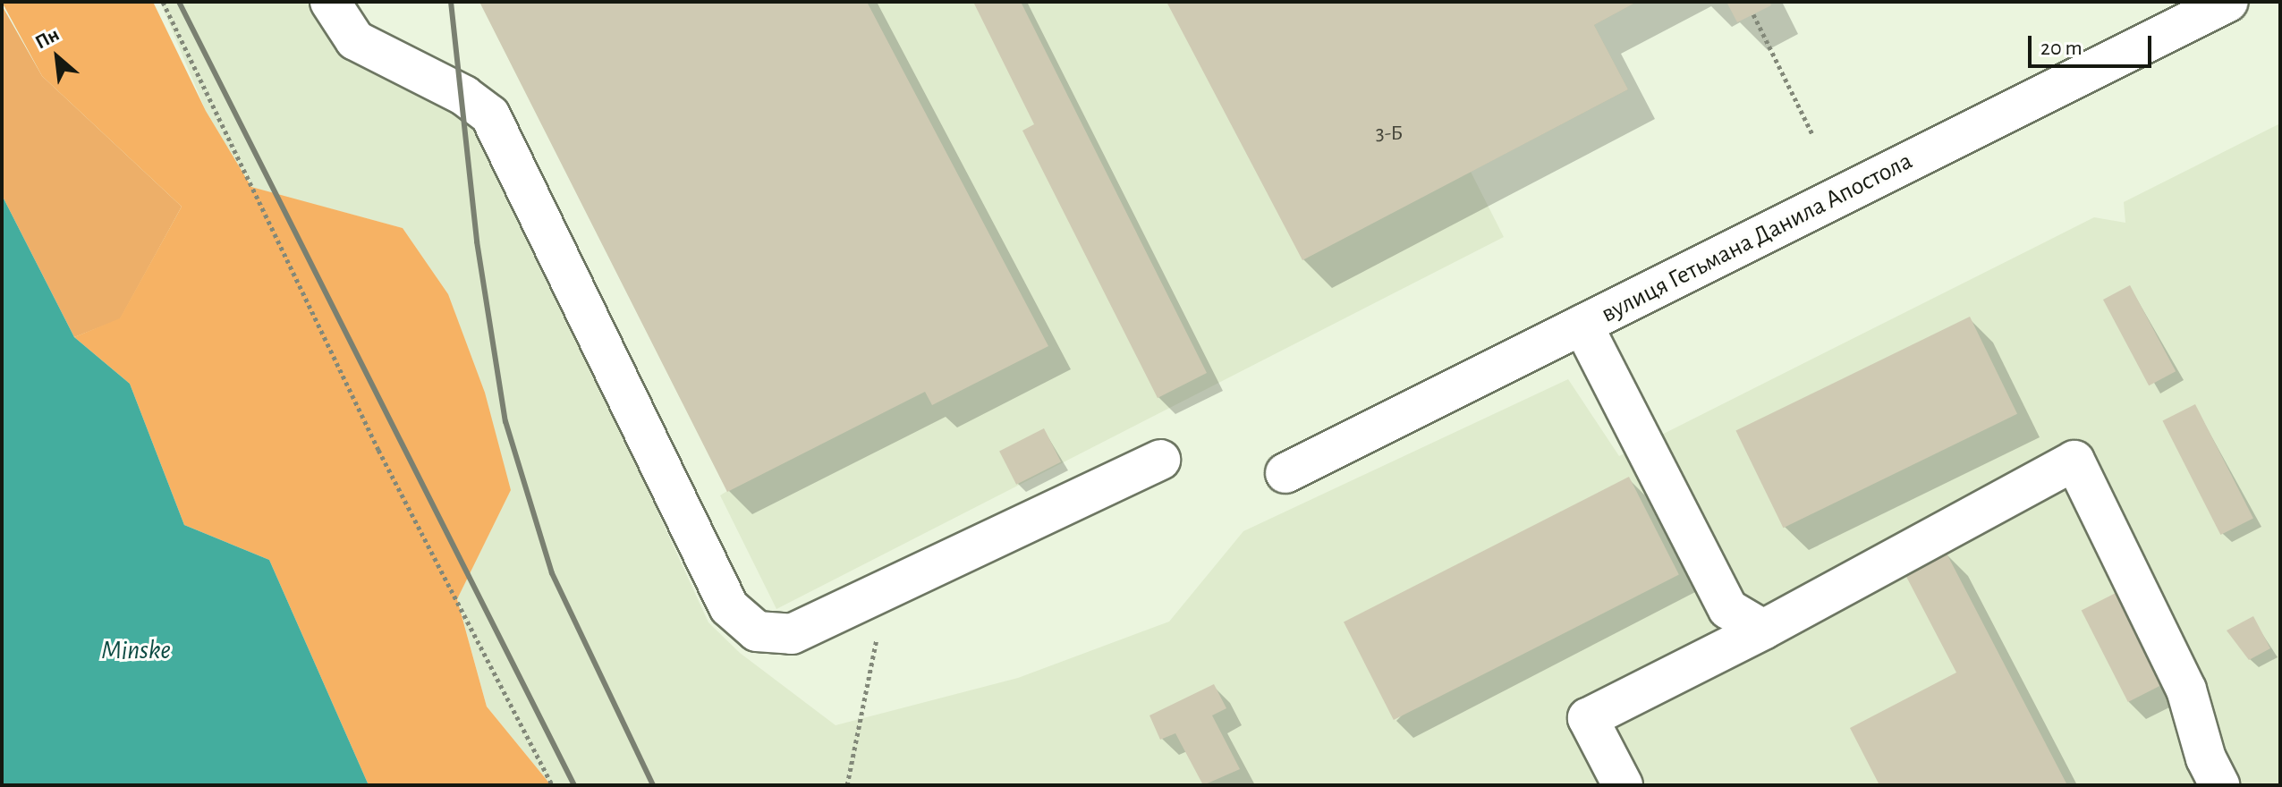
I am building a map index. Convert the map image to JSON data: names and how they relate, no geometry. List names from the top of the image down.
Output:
{
  "streets": {
    "street": ["вулиця Гетьмана Данила Апостола"]
  },
  "water": ["Minske"],
  "house_numbers": ["3-Б"],
  "scale_bar": "20 m",
  "north": "top left"
}
